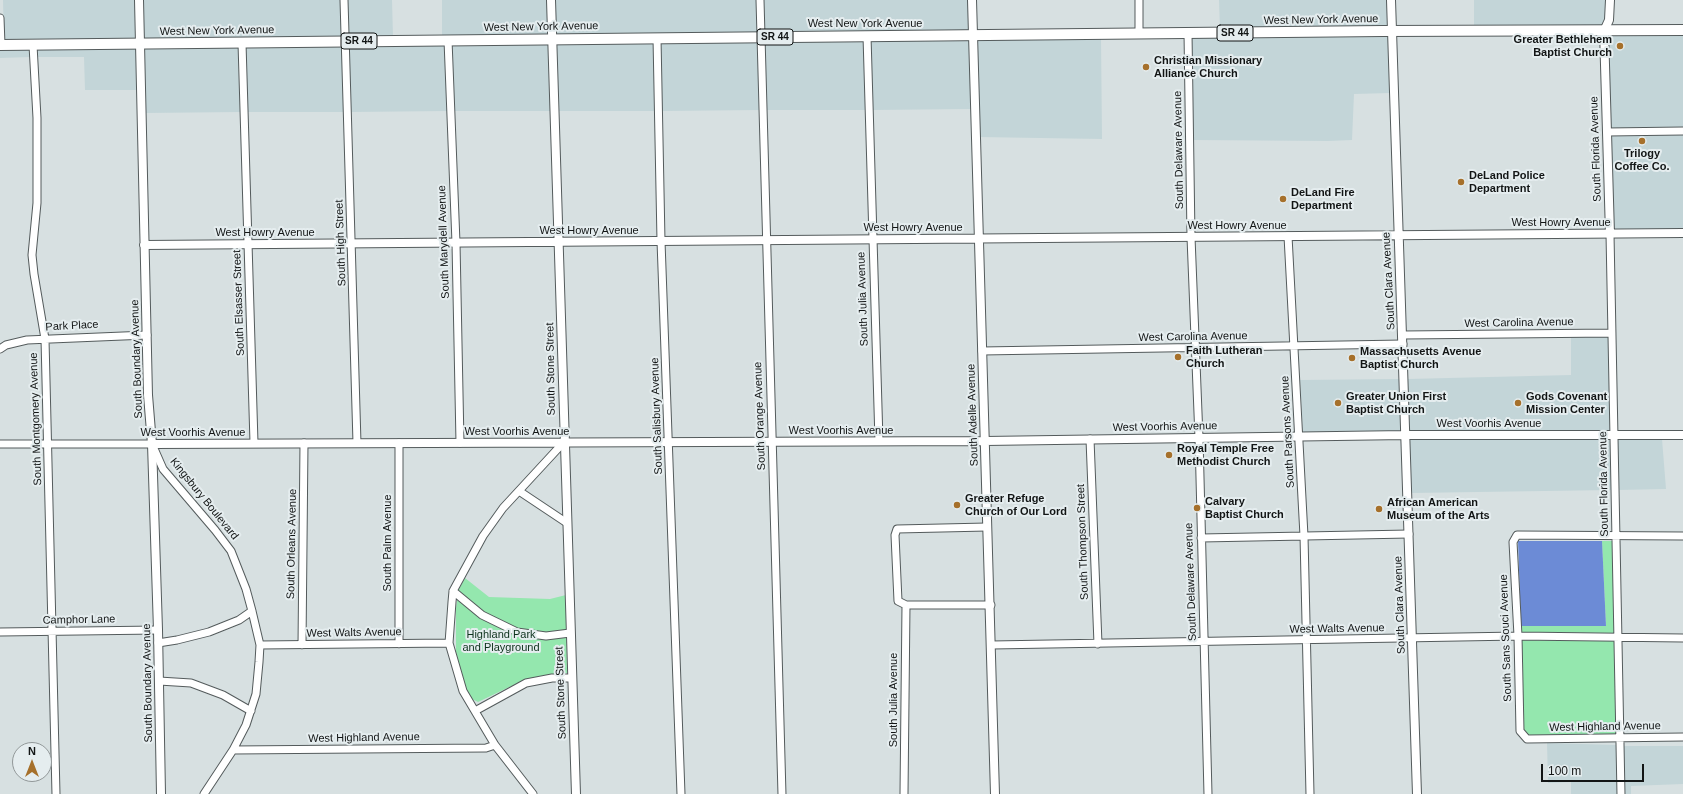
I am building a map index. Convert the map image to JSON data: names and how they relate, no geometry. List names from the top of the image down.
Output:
{
  "streets": {
    "main road": ["West New York Avenue", "SR 44"],
    "street": [
      "South Florida Avenue",
      "South Delaware Avenue",
      "West Howry Avenue",
      "South Marydell Avenue",
      "South High Street",
      "South Clara Avenue",
      "South Julia Avenue",
      "South Elsasser Street",
      "West Carolina Avenue",
      "Park Place",
      "South Boundary Avenue",
      "South Stone Street",
      "South Adelle Avenue",
      "South Salisbury Avenue",
      "South Orange Avenue",
      "South Montgomery Avenue",
      "West Voorhis Avenue",
      "South Parsons Avenue",
      "Kingsbury Boulevard",
      "South Thompson Street",
      "South Palm Avenue",
      "South Orleans Avenue",
      "Camphor Lane",
      "West Walts Avenue",
      "South Sans Souci Avenue",
      "West Highland Avenue"
    ]
  },
  "crossings": [
    ["West New York Avenue", "South Florida Avenue"],
    ["West New York Avenue", "South Delaware Avenue"],
    ["West New York Avenue", "South Marydell Avenue"],
    ["West New York Avenue", "South High Street"],
    ["West New York Avenue", "South Clara Avenue"],
    ["West New York Avenue", "South Julia Avenue"],
    ["West New York Avenue", "South Elsasser Street"],
    ["West New York Avenue", "South Boundary Avenue"],
    ["West New York Avenue", "South Stone Street"],
    ["West New York Avenue", "South Adelle Avenue"],
    ["West New York Avenue", "South Salisbury Avenue"],
    ["West New York Avenue", "South Orange Avenue"],
    ["West New York Avenue", "South Montgomery Avenue"],
    ["South Florida Avenue", "West Howry Avenue"],
    ["South Florida Avenue", "West Carolina Avenue"],
    ["South Florida Avenue", "West Voorhis Avenue"],
    ["South Florida Avenue", "West Walts Avenue"],
    ["South Florida Avenue", "South Sans Souci Avenue"],
    ["South Florida Avenue", "West Highland Avenue"],
    ["South Delaware Avenue", "West Howry Avenue"],
    ["South Delaware Avenue", "West Carolina Avenue"],
    ["South Delaware Avenue", "West Voorhis Avenue"],
    ["South Delaware Avenue", "West Walts Avenue"],
    ["West Howry Avenue", "South Marydell Avenue"],
    ["West Howry Avenue", "South High Street"],
    ["West Howry Avenue", "South Clara Avenue"],
    ["West Howry Avenue", "South Julia Avenue"],
    ["West Howry Avenue", "South Elsasser Street"],
    ["West Howry Avenue", "South Boundary Avenue"],
    ["West Howry Avenue", "South Stone Street"],
    ["West Howry Avenue", "South Adelle Avenue"],
    ["West Howry Avenue", "South Salisbury Avenue"],
    ["West Howry Avenue", "South Orange Avenue"],
    ["West Howry Avenue", "South Parsons Avenue"],
    ["South Marydell Avenue", "West Voorhis Avenue"],
    ["South High Street", "West Voorhis Avenue"],
    ["South Clara Avenue", "West Carolina Avenue"],
    ["South Clara Avenue", "West Voorhis Avenue"],
    ["South Clara Avenue", "West Walts Avenue"],
    ["South Julia Avenue", "West Voorhis Avenue"],
    ["South Elsasser Street", "West Voorhis Avenue"],
    ["West Carolina Avenue", "South Adelle Avenue"],
    ["West Carolina Avenue", "South Parsons Avenue"],
    ["Park Place", "South Boundary Avenue"],
    ["Park Place", "South Montgomery Avenue"],
    ["South Boundary Avenue", "West Voorhis Avenue"],
    ["South Boundary Avenue", "Kingsbury Boulevard"],
    ["South Boundary Avenue", "Camphor Lane"],
    ["South Stone Street", "West Voorhis Avenue"],
    ["South Adelle Avenue", "West Voorhis Avenue"],
    ["South Adelle Avenue", "West Walts Avenue"],
    ["South Salisbury Avenue", "West Voorhis Avenue"],
    ["South Orange Avenue", "West Voorhis Avenue"],
    ["South Montgomery Avenue", "West Voorhis Avenue"],
    ["South Montgomery Avenue", "Camphor Lane"],
    ["West Voorhis Avenue", "South Parsons Avenue"],
    ["West Voorhis Avenue", "Kingsbury Boulevard"],
    ["West Voorhis Avenue", "South Thompson Street"],
    ["West Voorhis Avenue", "South Palm Avenue"],
    ["West Voorhis Avenue", "South Orleans Avenue"],
    ["South Parsons Avenue", "West Walts Avenue"],
    ["Kingsbury Boulevard", "West Walts Avenue"],
    ["Kingsbury Boulevard", "West Highland Avenue"],
    ["South Thompson Street", "West Walts Avenue"],
    ["South Palm Avenue", "West Walts Avenue"],
    ["South Orleans Avenue", "West Walts Avenue"],
    ["West Walts Avenue", "South Sans Souci Avenue"],
    ["South Sans Souci Avenue", "West Highland Avenue"]
  ],
  "parks": ["Highland Park and Playground"],
  "places": [
    "Greater Bethlehem Baptist Church",
    "Christian Missionary Alliance Church",
    "Trilogy Coffee Co.",
    "DeLand Police Department",
    "DeLand Fire Department",
    "Faith Lutheran Church",
    "Massachusetts Avenue Baptist Church",
    "Greater Union First Baptist Church",
    "Gods Covenant Mission Center",
    "Royal Temple Free Methodist Church",
    "Greater Refuge Church of Our Lord",
    "Calvary Baptist Church",
    "African American Museum of the Arts"
  ],
  "scale_bar": "100 m",
  "north": "top"
}
